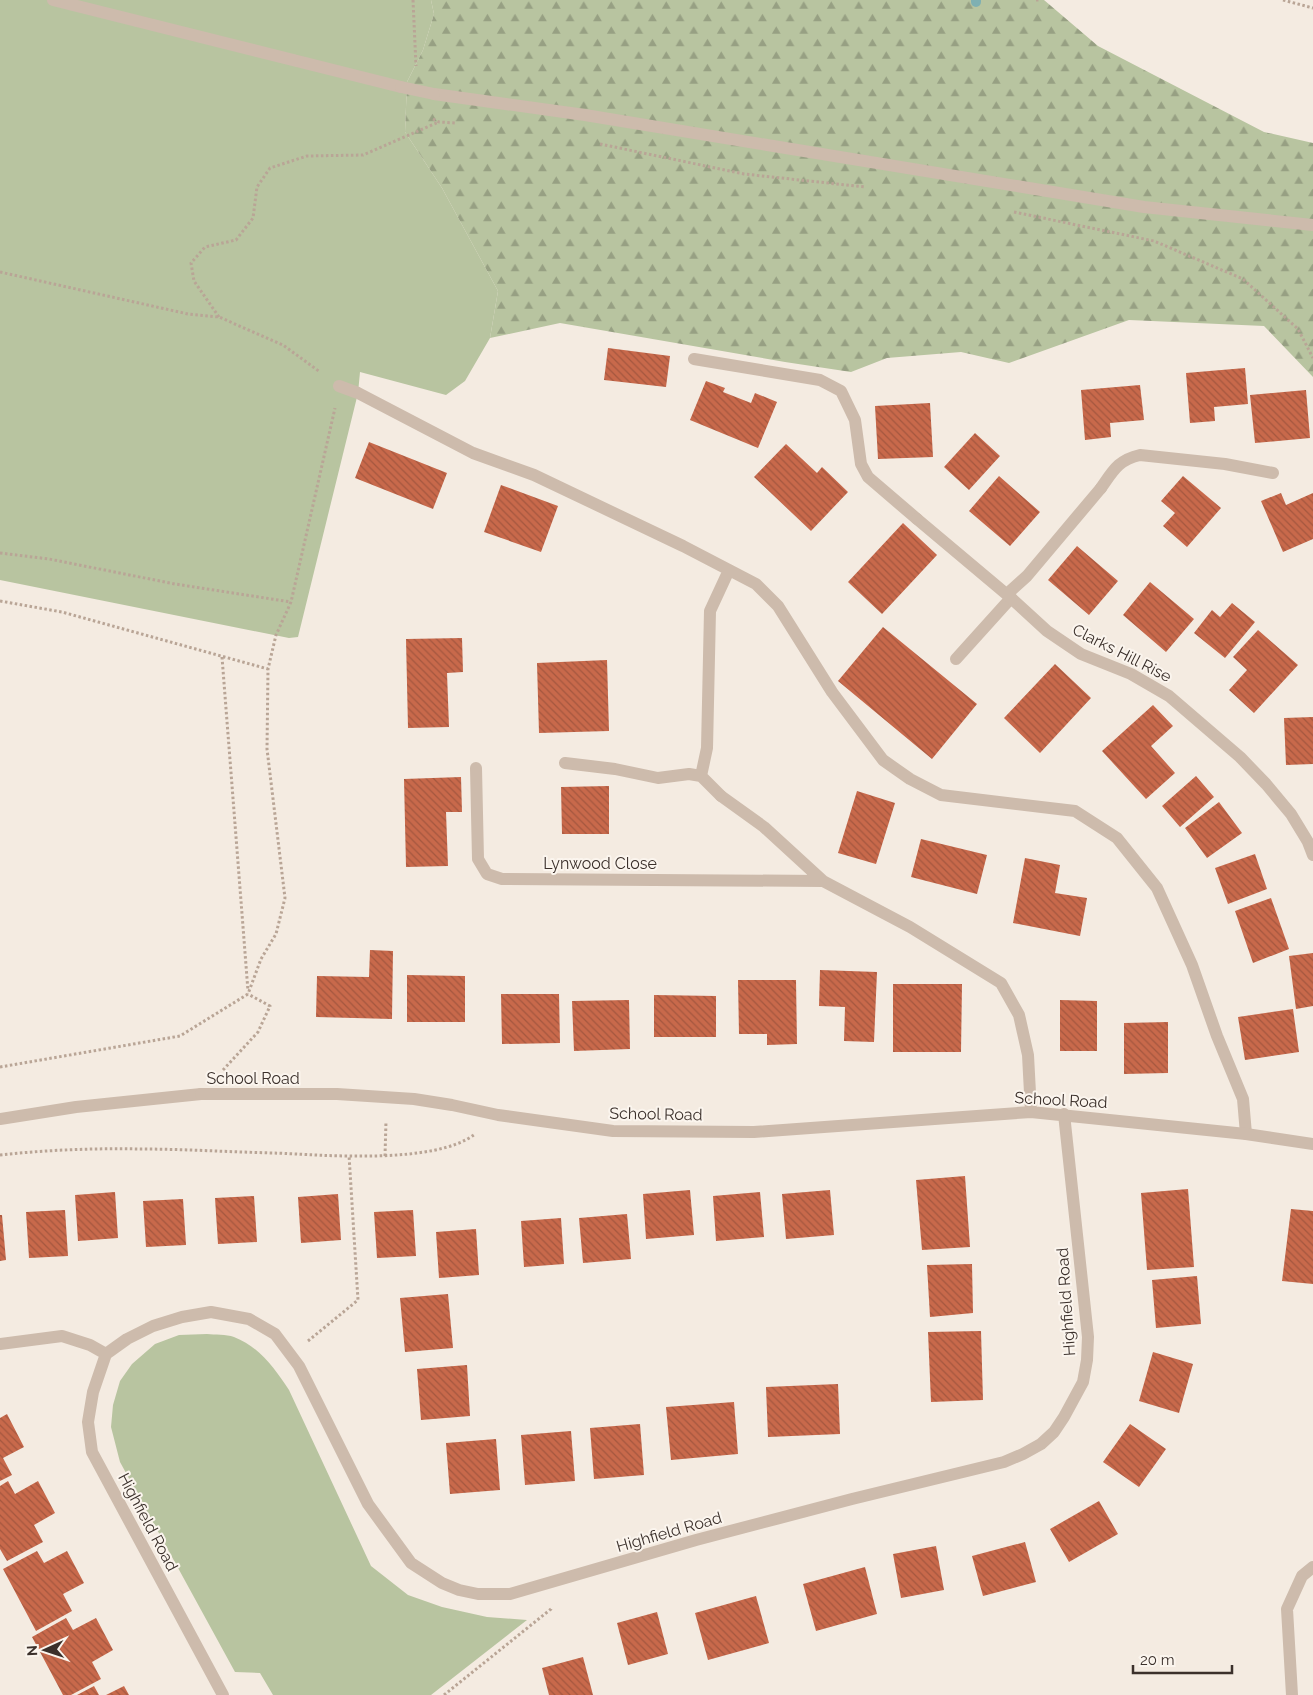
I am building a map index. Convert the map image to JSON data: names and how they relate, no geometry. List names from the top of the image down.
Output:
{
  "streets": {
    "street": [
      "Clarks Hill Rise",
      "Lynwood Close",
      "School Road",
      "Highfield Road"
    ]
  },
  "crossings": [
    ["Lynwood Close", "School Road"],
    ["School Road", "Highfield Road"]
  ],
  "scale_bar": "20 m",
  "north": "left"
}
